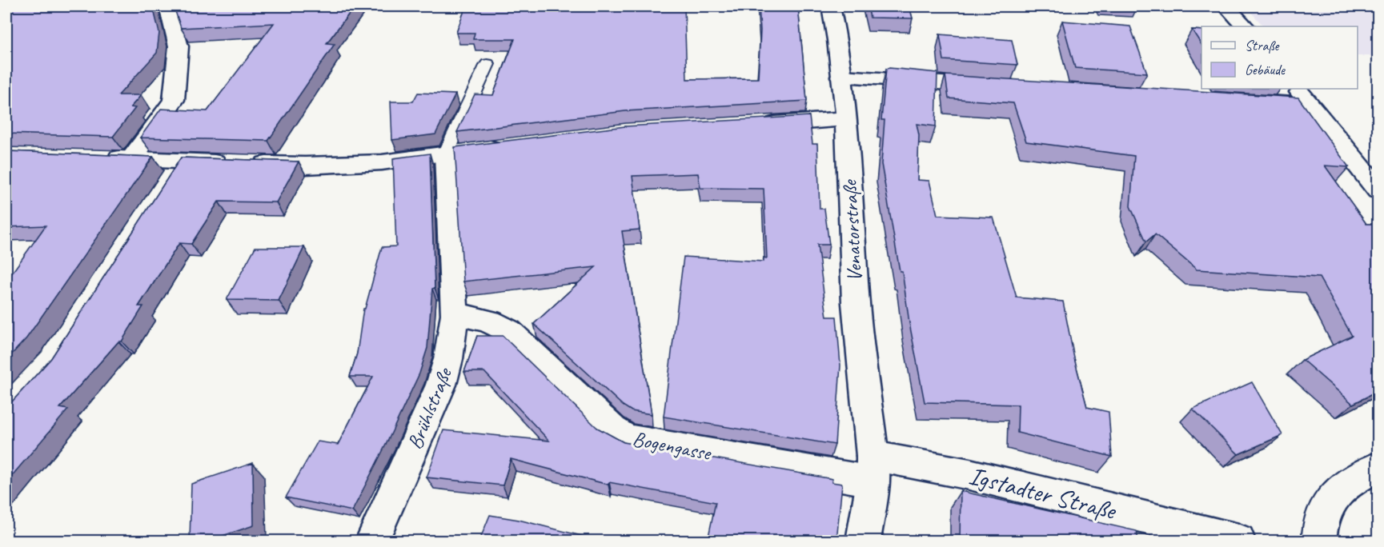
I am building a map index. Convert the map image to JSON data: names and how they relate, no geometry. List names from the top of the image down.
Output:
{
  "streets": {
    "street": [
      "Venatorstraße",
      "Brühlstraße",
      "Bogengasse",
      "Igstadter Straße"
    ]
  },
  "crossings": [
    ["Venatorstraße", "Bogengasse"],
    ["Venatorstraße", "Igstadter Straße"],
    ["Brühlstraße", "Bogengasse"],
    ["Bogengasse", "Igstadter Straße"]
  ],
  "legend": ["Straße", "Gebäude"]
}
